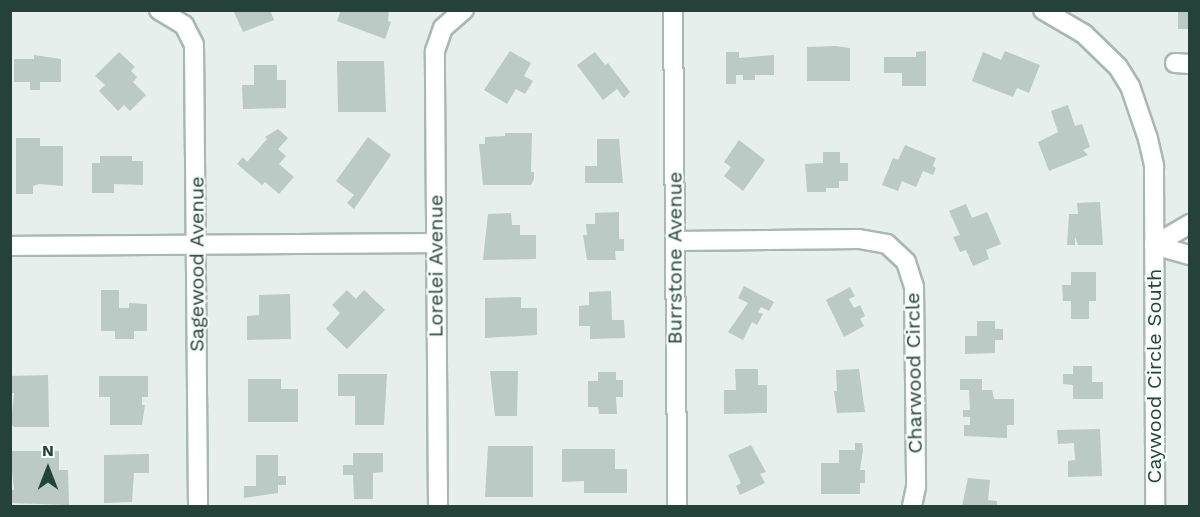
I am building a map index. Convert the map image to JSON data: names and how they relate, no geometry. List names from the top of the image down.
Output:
{
  "streets": {
    "street": [
      "Burrstone Avenue",
      "Sagewood Avenue",
      "Lorelei Avenue",
      "Charwood Circle",
      "Caywood Circle South"
    ]
  },
  "crossings": [
    ["Burrstone Avenue", "Charwood Circle"]
  ],
  "north": "top"
}
